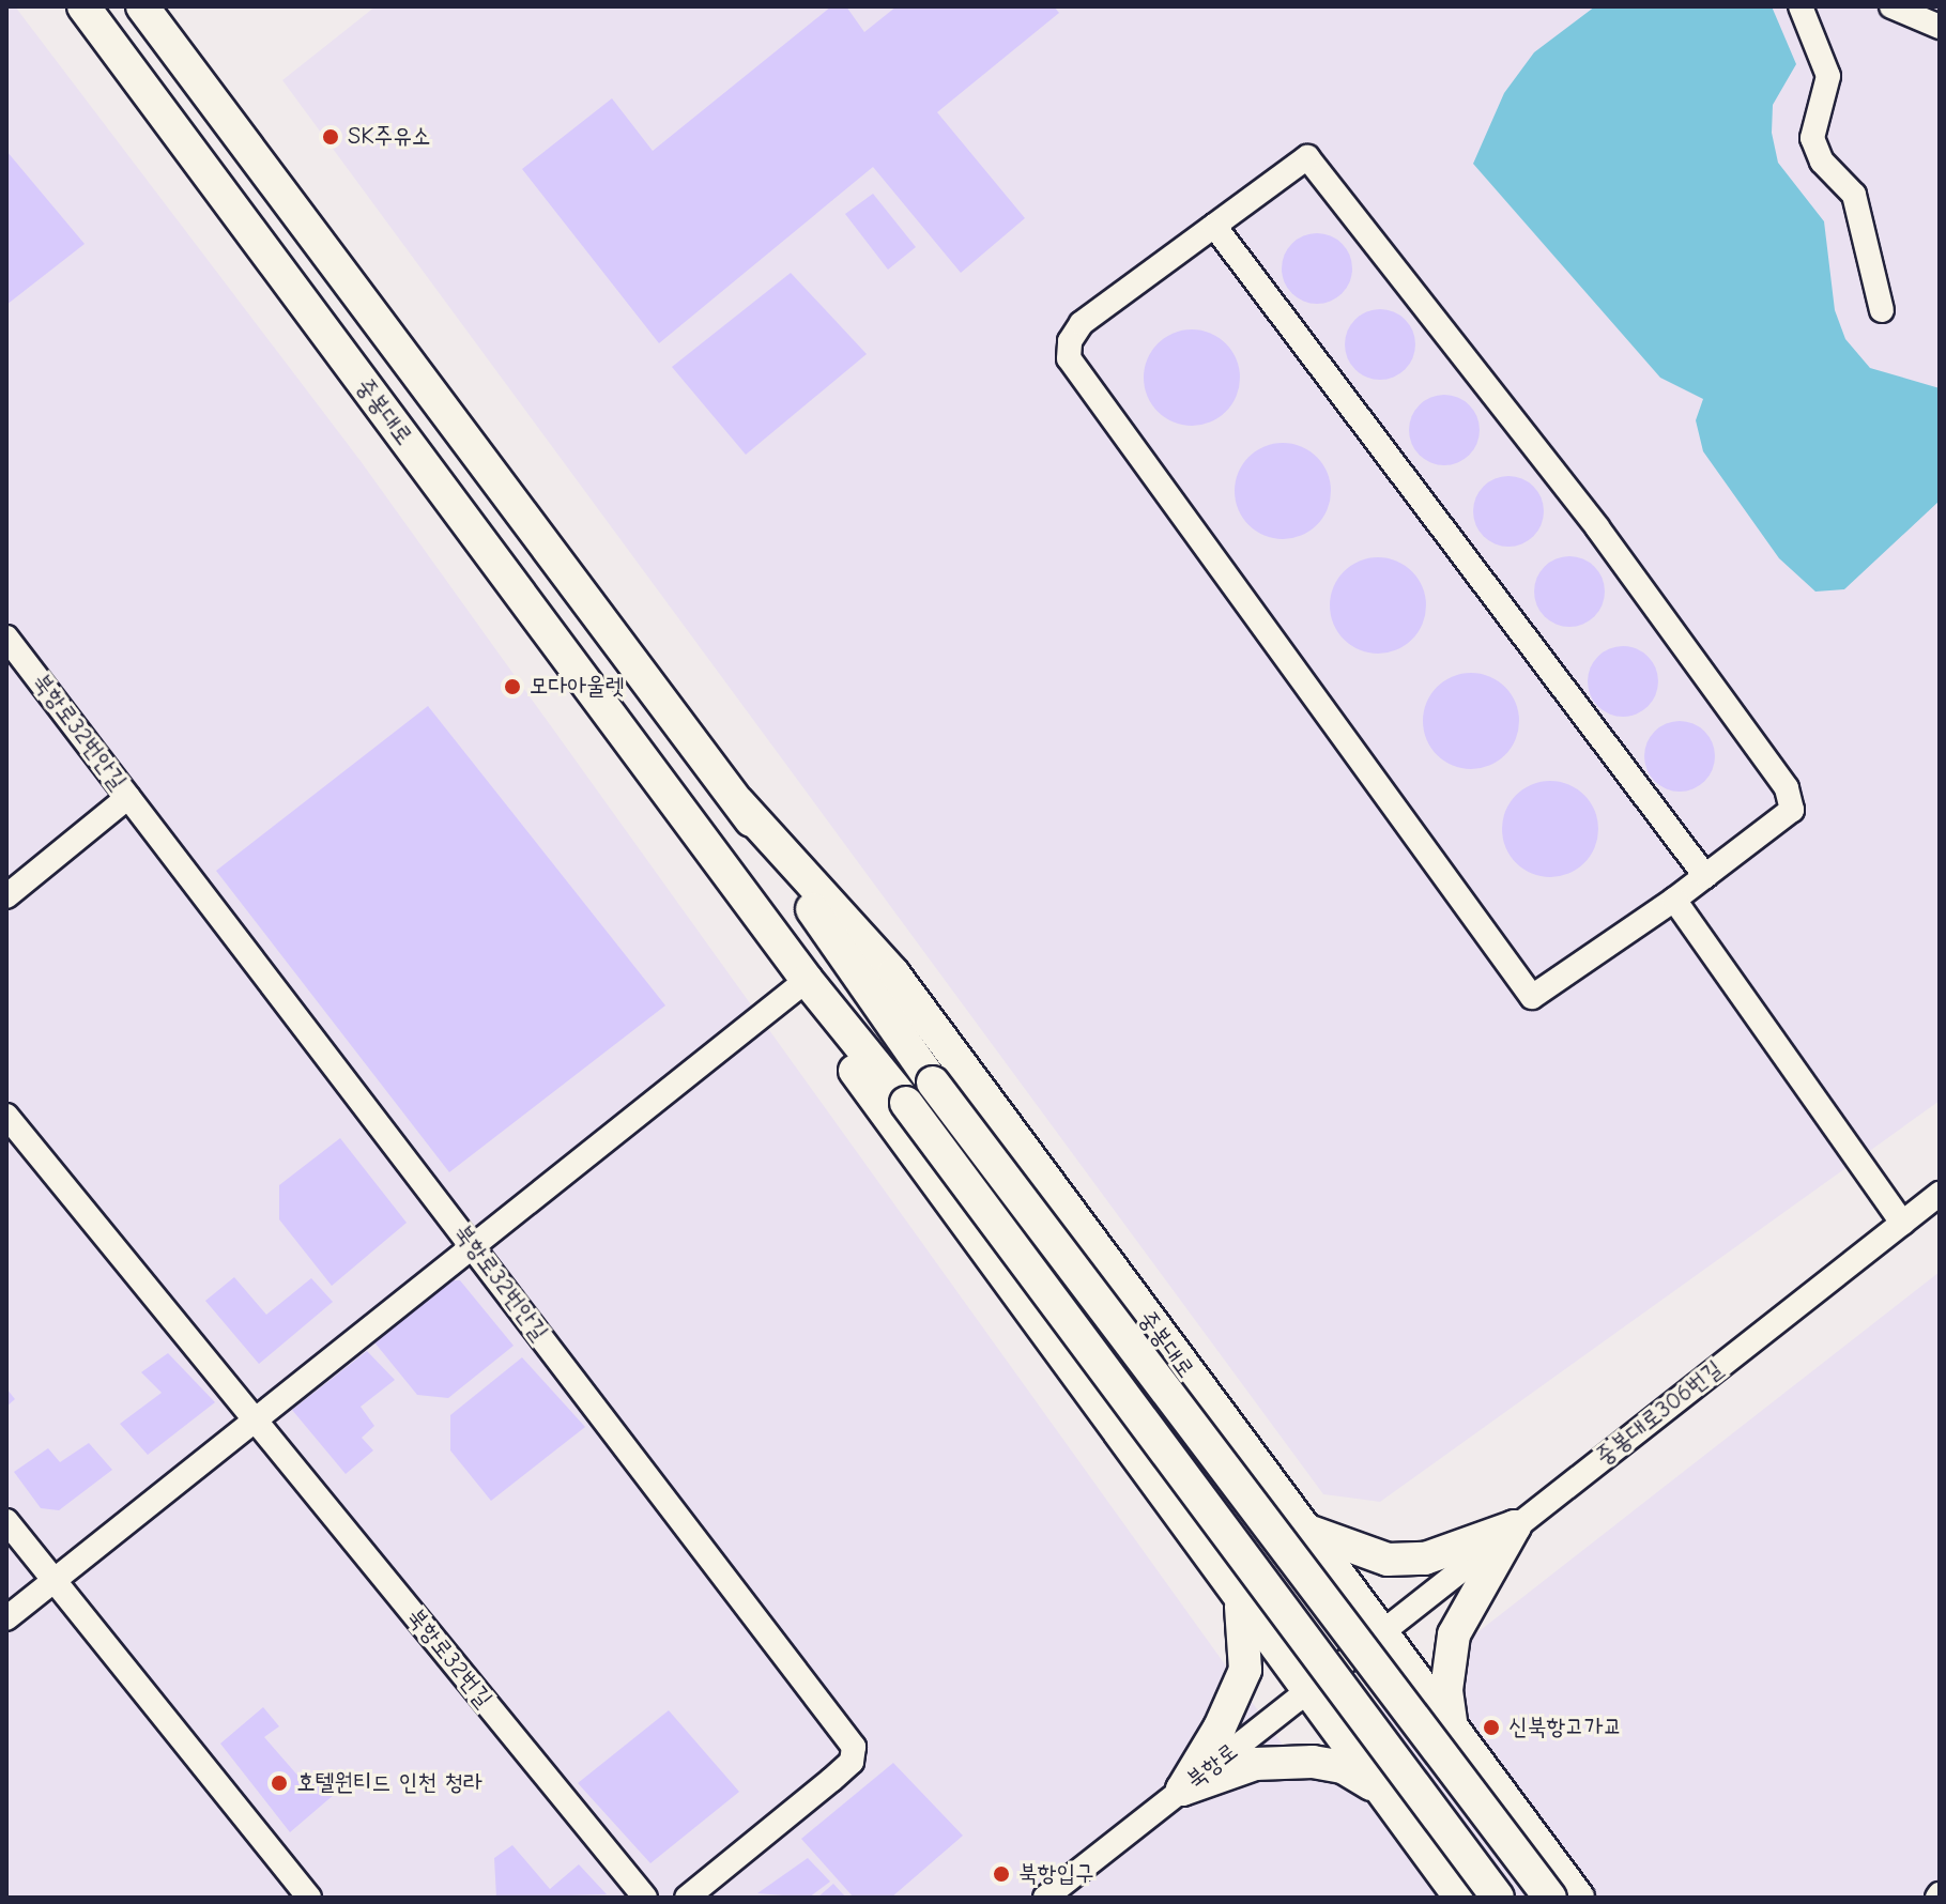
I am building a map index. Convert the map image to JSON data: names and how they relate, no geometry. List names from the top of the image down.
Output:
{
  "streets": {
    "main road": ["중봉대로"],
    "street": [
      "북항로32번안길",
      "중봉대로306번길",
      "북항로32번길",
      "북항로"
    ]
  },
  "crossings": [
    ["중봉대로", "중봉대로306번길"],
    ["중봉대로", "북항로"],
    ["중봉대로306번길", "북항로"]
  ],
  "places": [
    "SK주유소",
    "모다아울렛",
    "신북항고가교",
    "호텔원티드 인천 청라",
    "북항입구"
  ]
}
